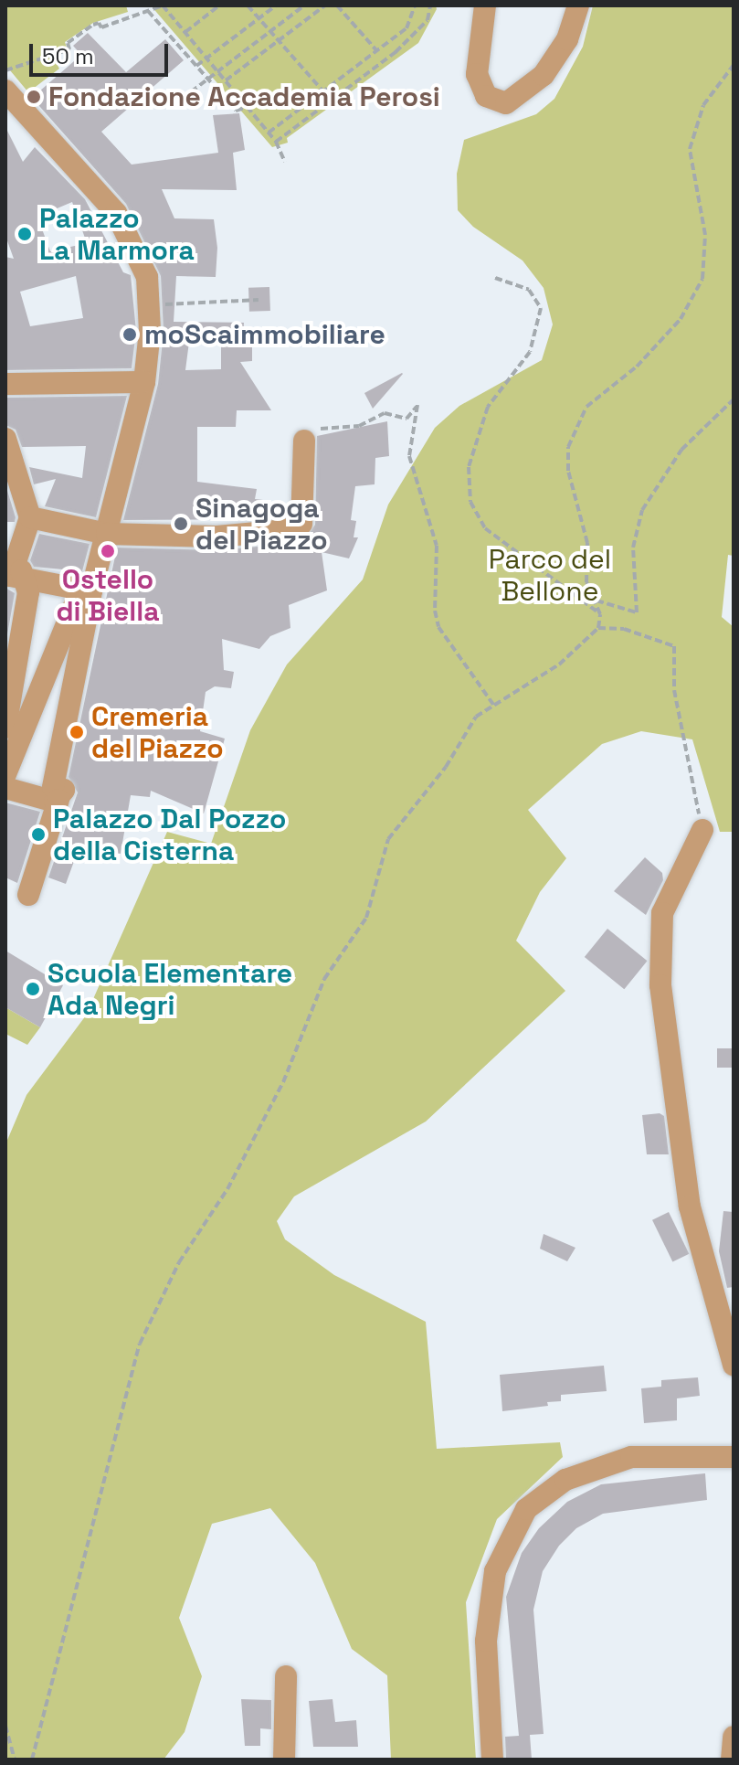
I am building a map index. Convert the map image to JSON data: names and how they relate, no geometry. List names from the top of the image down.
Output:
{
  "parks": ["Parco del Bellone"],
  "places": [
    "Fondazione Accademia Perosi",
    "Palazzo La Marmora",
    "moScaimmobiliare",
    "Sinagoga del Piazzo",
    "Ostello di Biella",
    "Cremeria del Piazzo",
    "Palazzo Dal Pozzo della Cisterna",
    "Scuola Elementare Ada Negri"
  ],
  "scale_bar": "50 m"
}
